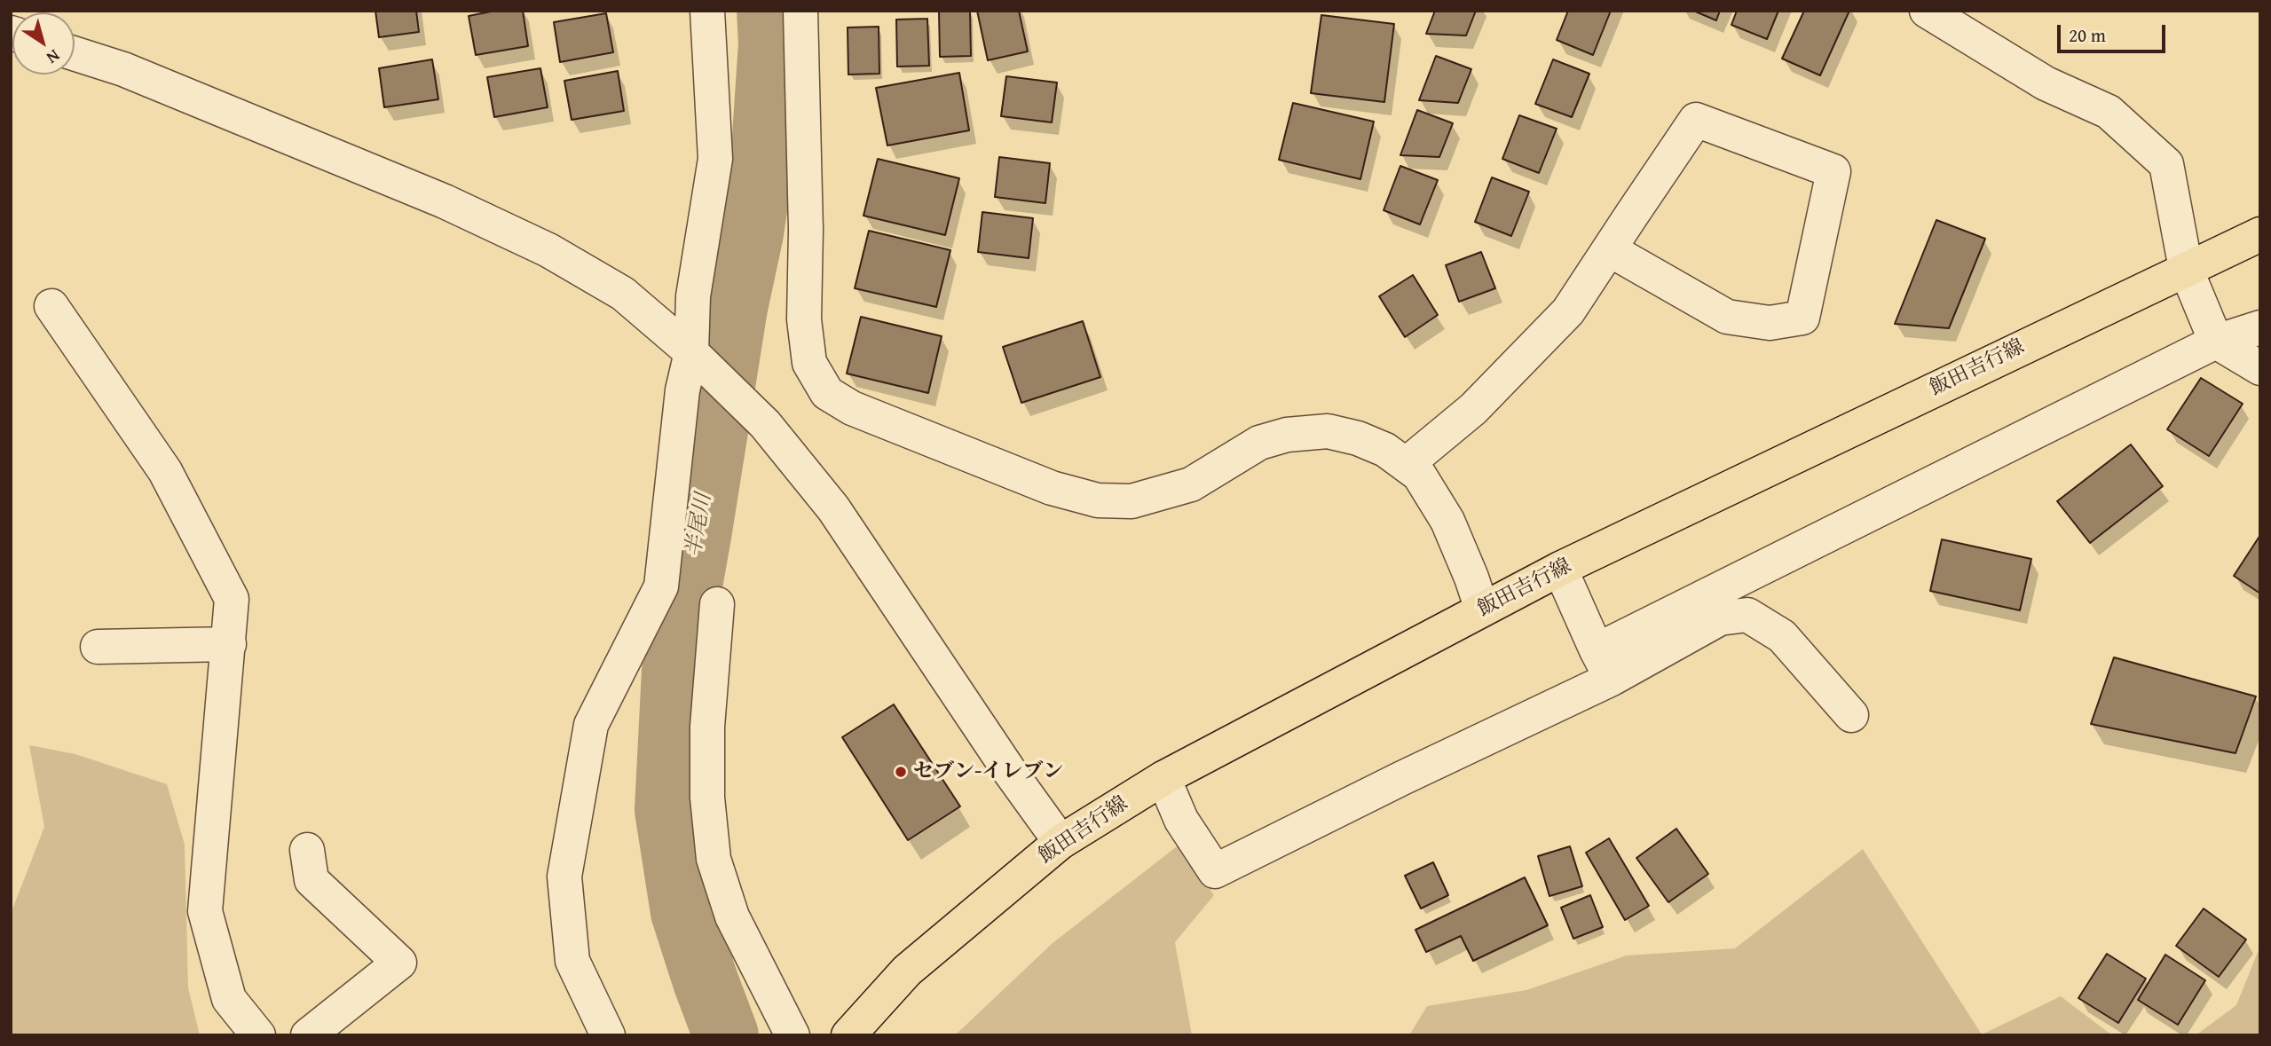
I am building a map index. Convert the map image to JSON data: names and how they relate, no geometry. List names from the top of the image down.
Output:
{
  "streets": {
    "main road": ["飯田吉行線"]
  },
  "water": ["半尾川"],
  "places": ["セブン-イレブン"],
  "scale_bar": "20 m",
  "north": "bottom right"
}
